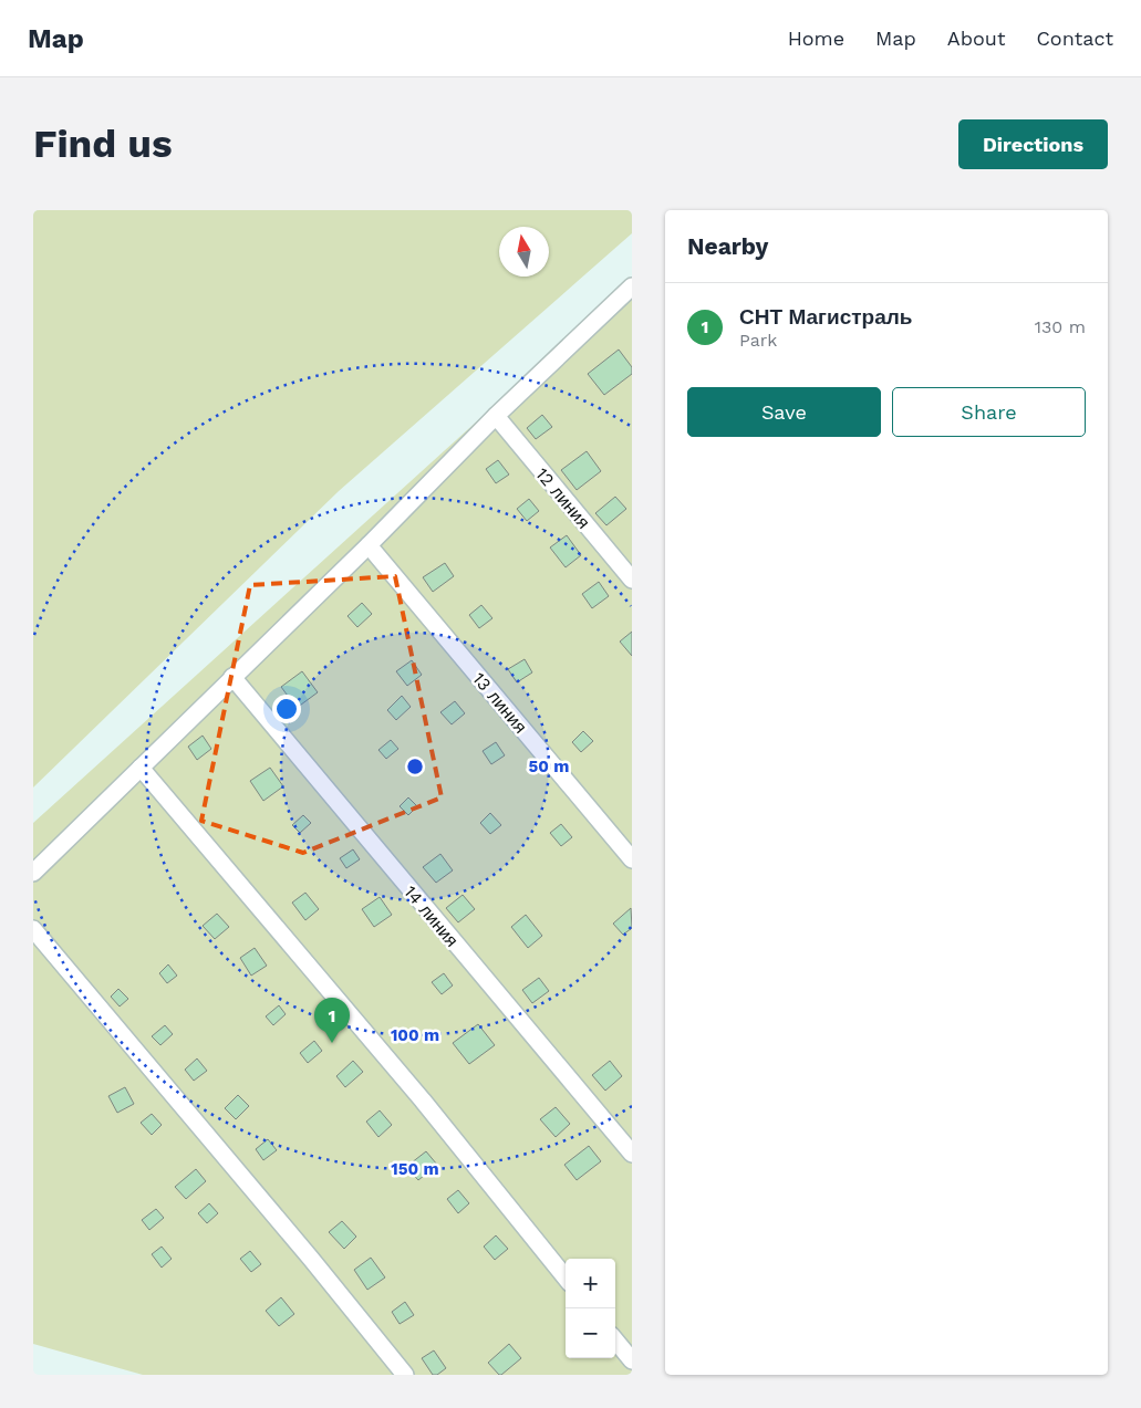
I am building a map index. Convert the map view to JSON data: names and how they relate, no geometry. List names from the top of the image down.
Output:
{
  "streets": {
    "street": ["12 линия", "13 линия", "14 линия"]
  },
  "north": "top",
  "page": {
    "header": "Map",
    "nav": [
      "Home",
      "Map",
      "About",
      "Contact"
    ],
    "buttons": [
      "Directions",
      ["Save", "Share"]
    ],
    "title": "Find us",
    "heading": "Nearby",
    "list": [
      {
        "mark": "1",
        "name": "СНТ Магистраль",
        "note": "Park",
        "value": "130 m"
      }
    ],
    "pins": "1",
    "map_buttons": ["+", "−"]
  },
  "rings": ["50 m", "100 m", "150 m"]
}
